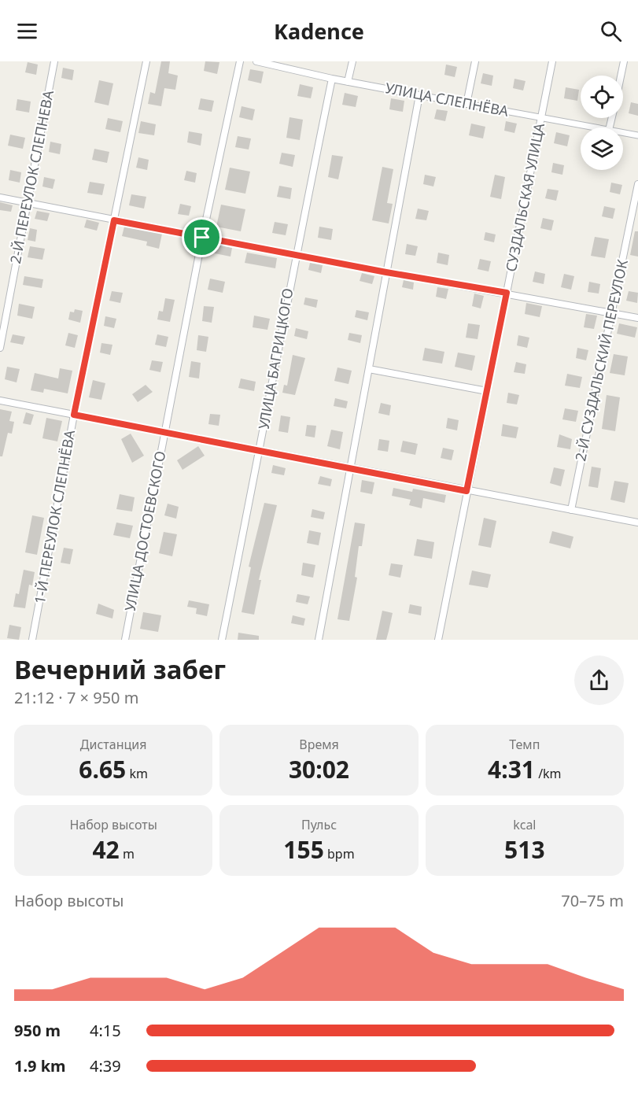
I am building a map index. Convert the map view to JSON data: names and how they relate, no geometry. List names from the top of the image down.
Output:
{
  "streets": {
    "street": [
      "УЛИЦА СЛЕПНЁВА",
      "2-Й ПЕРЕУЛОК СЛЕПНЕВА",
      "СУЗДАЛЬСКАЯ УЛИЦА",
      "УЛИЦА БАГРИЦКОГО",
      "2-Й СУЗДАЛЬСКИЙ ПЕРЕУЛОК",
      "1-Й ПЕРЕУЛОК СЛЕПНЁВА",
      "УЛИЦА ДОСТОЕВСКОГО"
    ]
  },
  "crossings": [
    ["УЛИЦА СЛЕПНЁВА", "СУЗДАЛЬСКАЯ УЛИЦА"],
    ["УЛИЦА СЛЕПНЁВА", "УЛИЦА БАГРИЦКОГО"]
  ],
  "page": {
    "header": "Kadence",
    "heading": ["Вечерний забег", "21:12 · 7 × 950 m"],
    "stats": [
      ["Дистанция", "6.65 km"],
      ["Время", "30:02"],
      ["Темп", "4:31 /km"],
      ["Набор высоты", "42 m"],
      ["Пульс", "155 bpm"],
      ["kcal", "513"]
    ],
    "chart": ["Набор высоты", "70–75 m"],
    "list": [
      {
        "name": "950 m",
        "note": "4:15"
      },
      {
        "name": "1.9 km",
        "note": "4:39"
      }
    ]
  }
}
